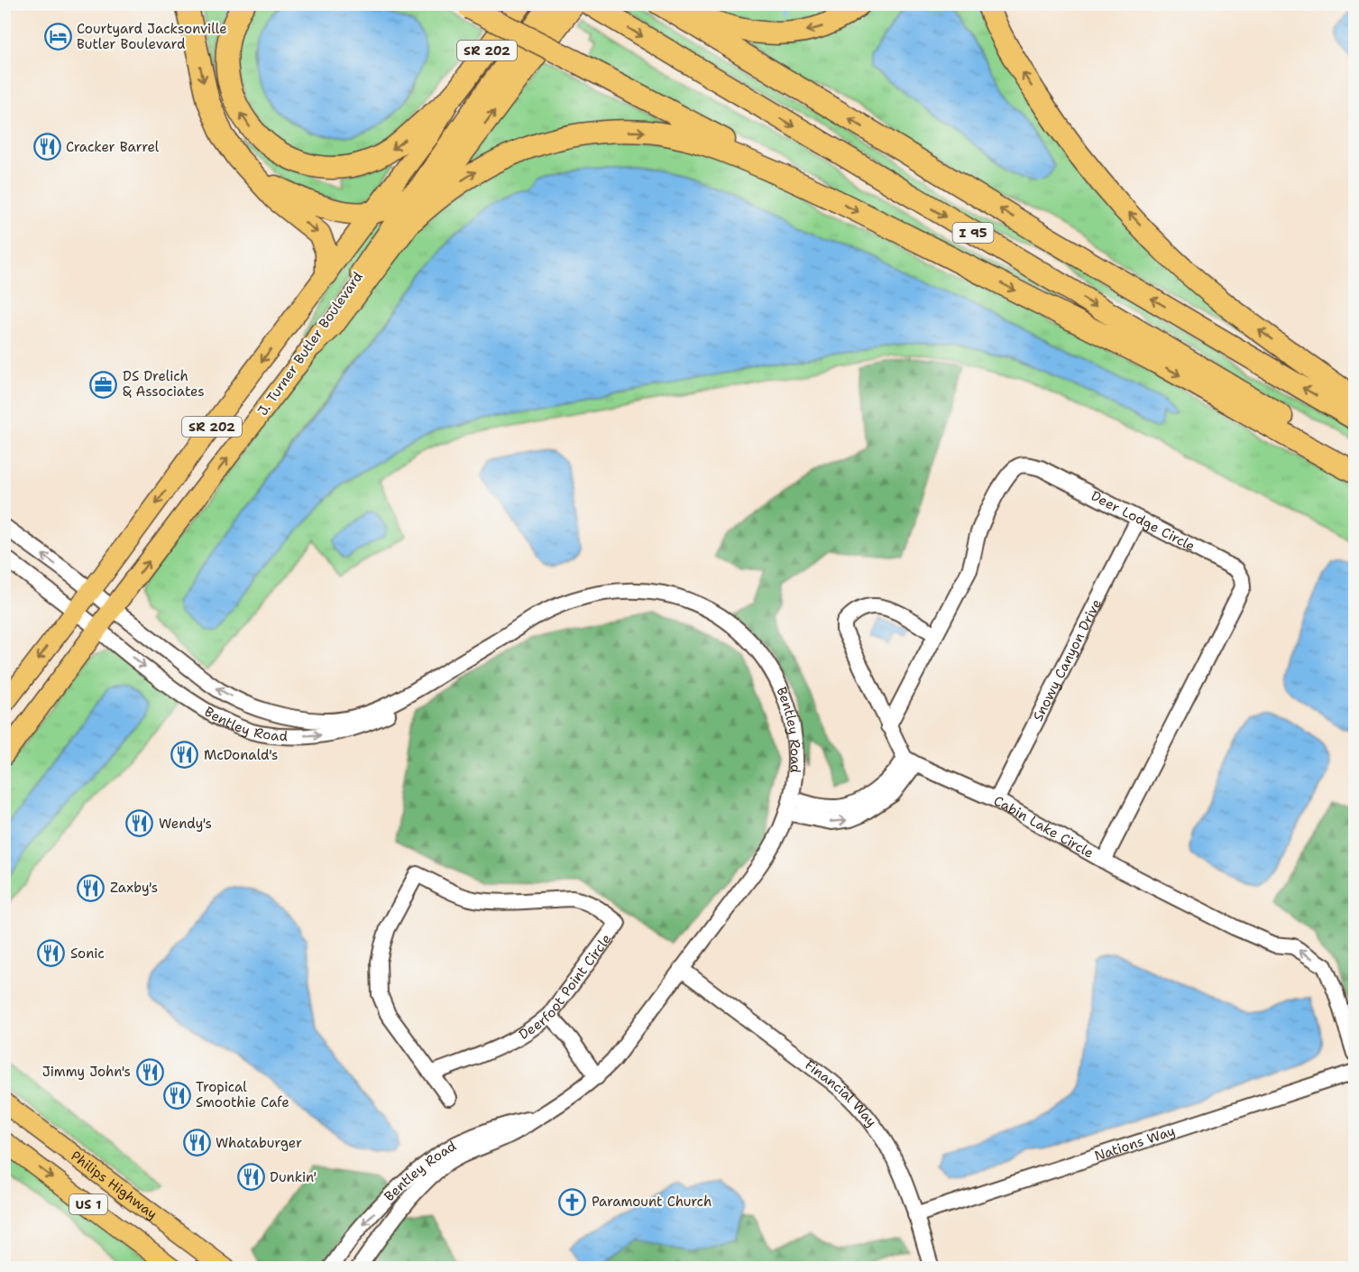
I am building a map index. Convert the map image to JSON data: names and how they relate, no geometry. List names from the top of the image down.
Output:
{
  "streets": {
    "highway": ["SR 202", "I 95", "J. Turner Butler Boulevard"],
    "main road": ["Philips Highway", "US 1"],
    "street": [
      "Deer Lodge Circle",
      "Snowy Canyon Drive",
      "Bentley Road",
      "Cabin Lake Circle",
      "Deerfoot Point Circle",
      "Financial Way",
      "Nations Way"
    ]
  },
  "crossings": [
    ["J. Turner Butler Boulevard", "Bentley Road"],
    ["Deer Lodge Circle", "Snowy Canyon Drive"],
    ["Deer Lodge Circle", "Cabin Lake Circle"],
    ["Snowy Canyon Drive", "Cabin Lake Circle"],
    ["Bentley Road", "Financial Way"],
    ["Financial Way", "Nations Way"]
  ],
  "one_way": ["Cabin Lake Circle"],
  "places": {
    "hotel": ["Courtyard Jacksonville Butler Boulevard"],
    "restaurant": [
      "Cracker Barrel",
      "McDonald's",
      "Wendy's",
      "Zaxby's",
      "Sonic",
      "Jimmy John's",
      "Tropical Smoothie Cafe",
      "Whataburger",
      "Dunkin'"
    ],
    "office": ["DS Drelich & Associates"],
    "church": ["Paramount Church"]
  }
}
